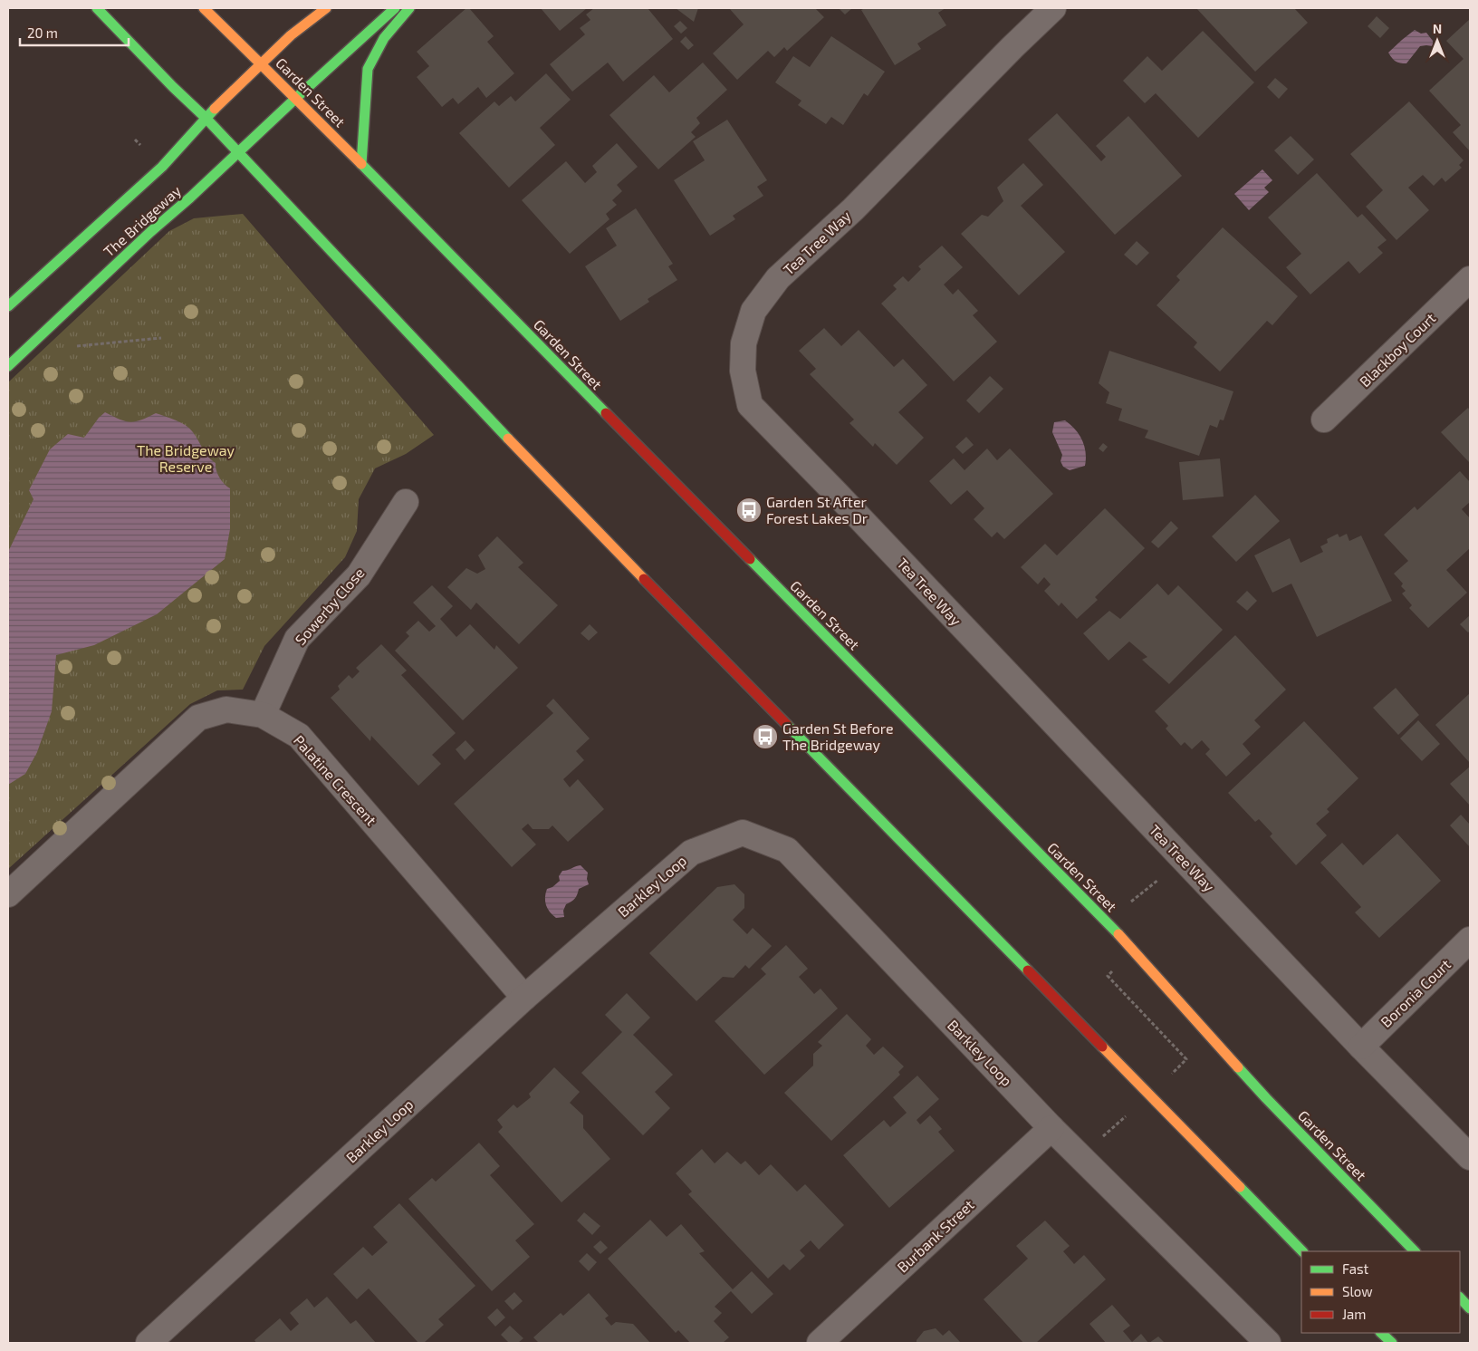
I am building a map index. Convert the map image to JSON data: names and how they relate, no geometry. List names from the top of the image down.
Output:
{
  "streets": {
    "main road": ["Garden Street", "The Bridgeway"],
    "street": [
      "Tea Tree Way",
      "Blackboy Court",
      "Sowerby Close",
      "Palatine Crescent",
      "Barkley Loop",
      "Boronia Court",
      "Burbank Street"
    ]
  },
  "crossings": [
    ["Garden Street", "The Bridgeway"],
    ["Tea Tree Way", "Boronia Court"],
    ["Sowerby Close", "Palatine Crescent"],
    ["Palatine Crescent", "Barkley Loop"],
    ["Barkley Loop", "Burbank Street"]
  ],
  "parks": ["The Bridgeway Reserve"],
  "places": {
    "bus stop": ["Garden St After Forest Lakes Dr", "Garden St Before The Bridgeway"]
  },
  "legend": ["Fast", "Slow", "Jam"],
  "scale_bar": "20 m",
  "north": "top"
}
